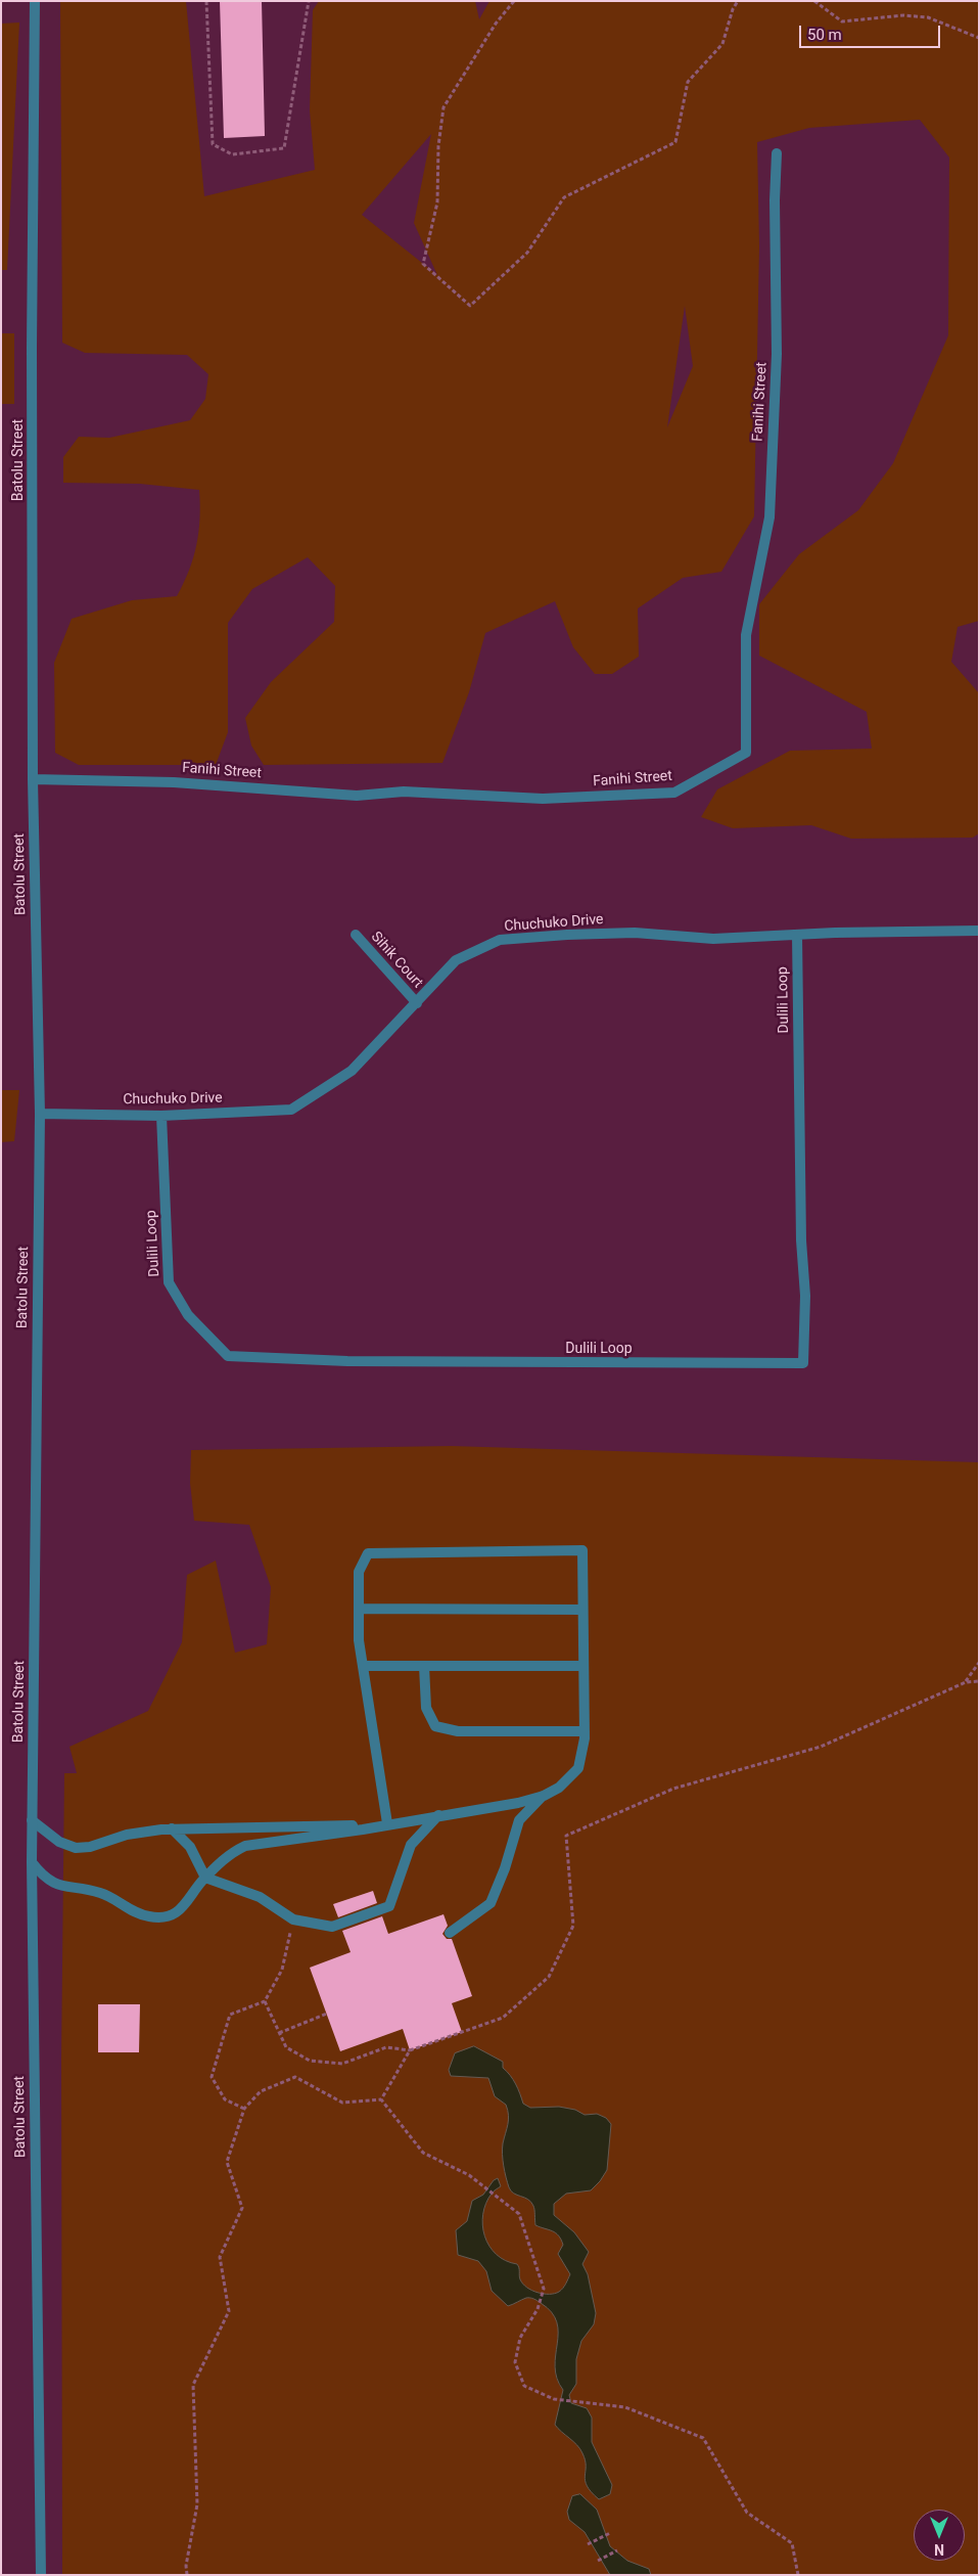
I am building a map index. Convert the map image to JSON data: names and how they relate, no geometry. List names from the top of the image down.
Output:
{
  "streets": {
    "street": [
      "Fanihi Street",
      "Batolu Street",
      "Chuchuko Drive",
      "Sihik Court",
      "Dulili Loop"
    ]
  },
  "crossings": [
    ["Fanihi Street", "Batolu Street"],
    ["Batolu Street", "Chuchuko Drive"],
    ["Chuchuko Drive", "Sihik Court"],
    ["Chuchuko Drive", "Dulili Loop"]
  ],
  "scale_bar": "50 m",
  "north": "bottom"
}
